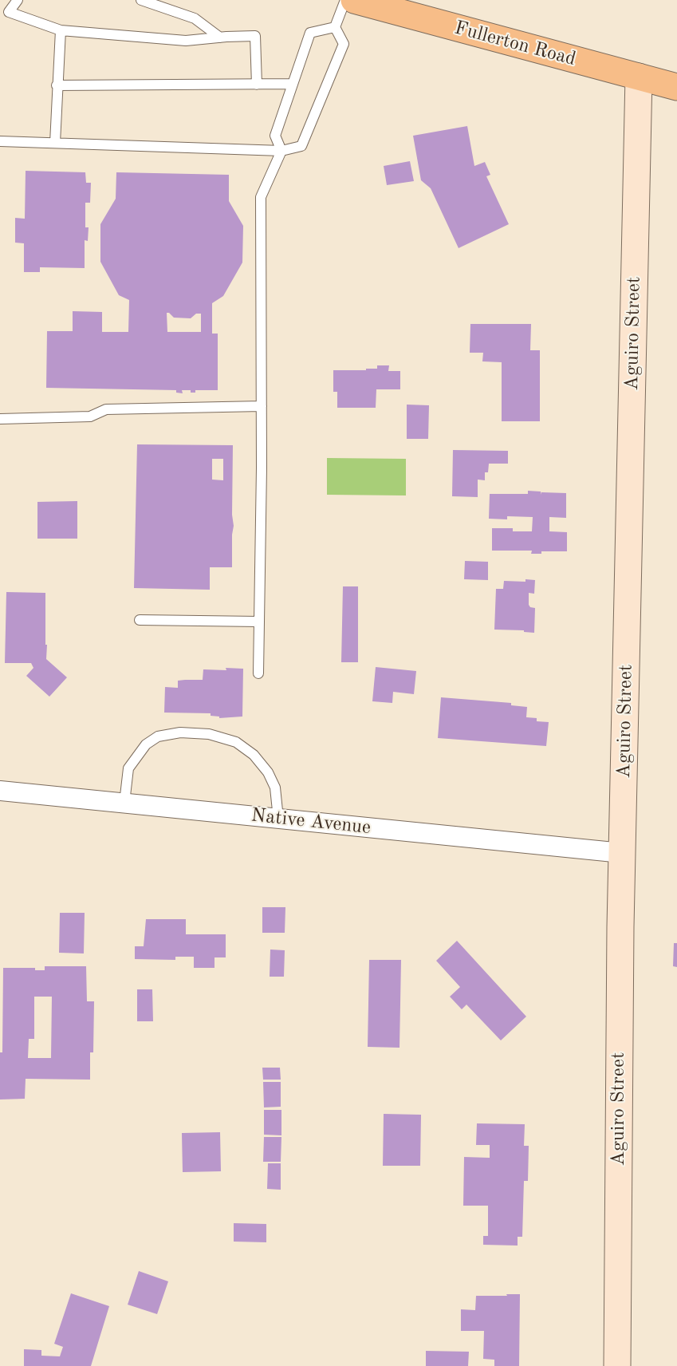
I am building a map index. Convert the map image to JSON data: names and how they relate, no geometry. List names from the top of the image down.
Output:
{
  "streets": {
    "main road": ["Fullerton Road"],
    "street": ["Aguiro Street", "Native Avenue"]
  },
  "crossings": [
    ["Fullerton Road", "Aguiro Street"],
    ["Aguiro Street", "Native Avenue"]
  ]
}
